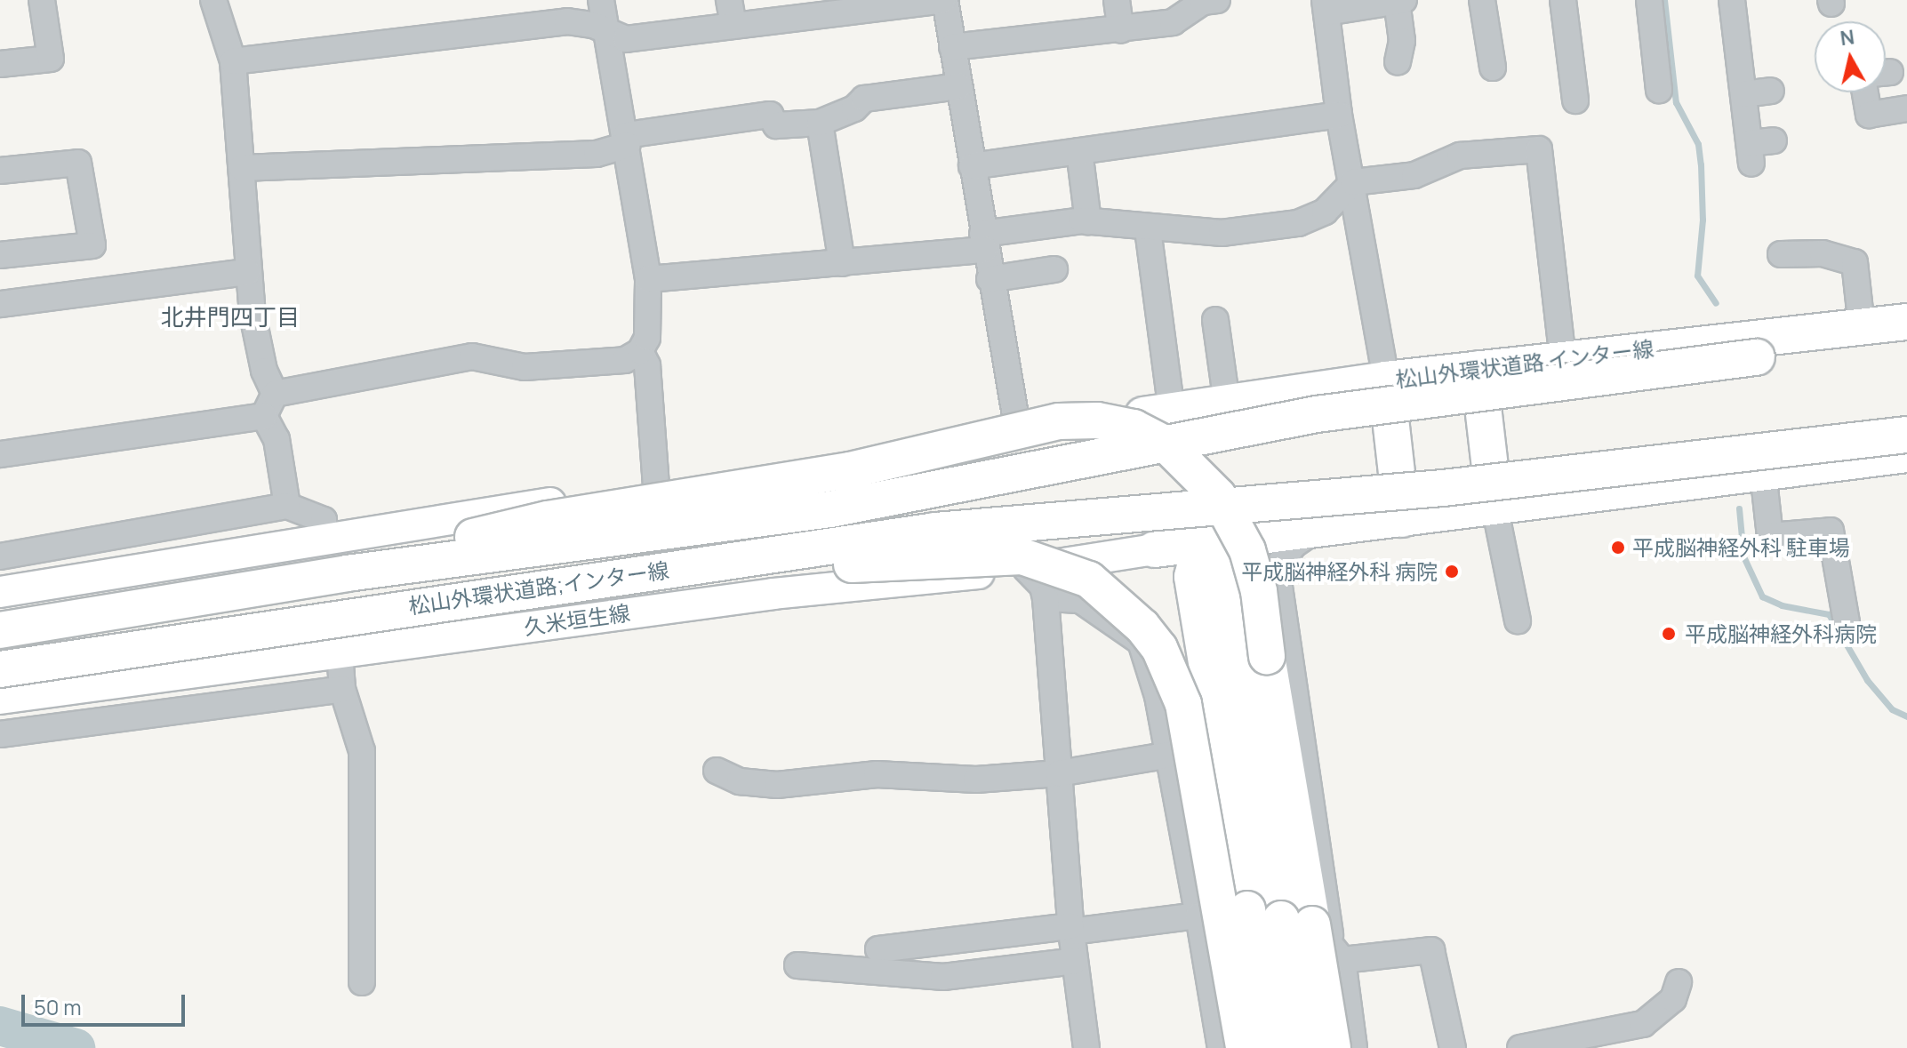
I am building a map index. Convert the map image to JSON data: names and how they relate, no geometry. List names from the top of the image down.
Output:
{
  "streets": {
    "highway": ["松山外環状道路 インター線", "松山外環状道路;インター線"],
    "main road": ["久米垣生線"]
  },
  "crossings": [
    ["松山外環状道路 インター線", "松山外環状道路;インター線"]
  ],
  "districts": ["北井門四丁目"],
  "places": ["平成脳神経外科 駐車場", "平成脳神経外科 病院", "平成脳神経外科病院"],
  "scale_bar": "50 m",
  "north": "top"
}
